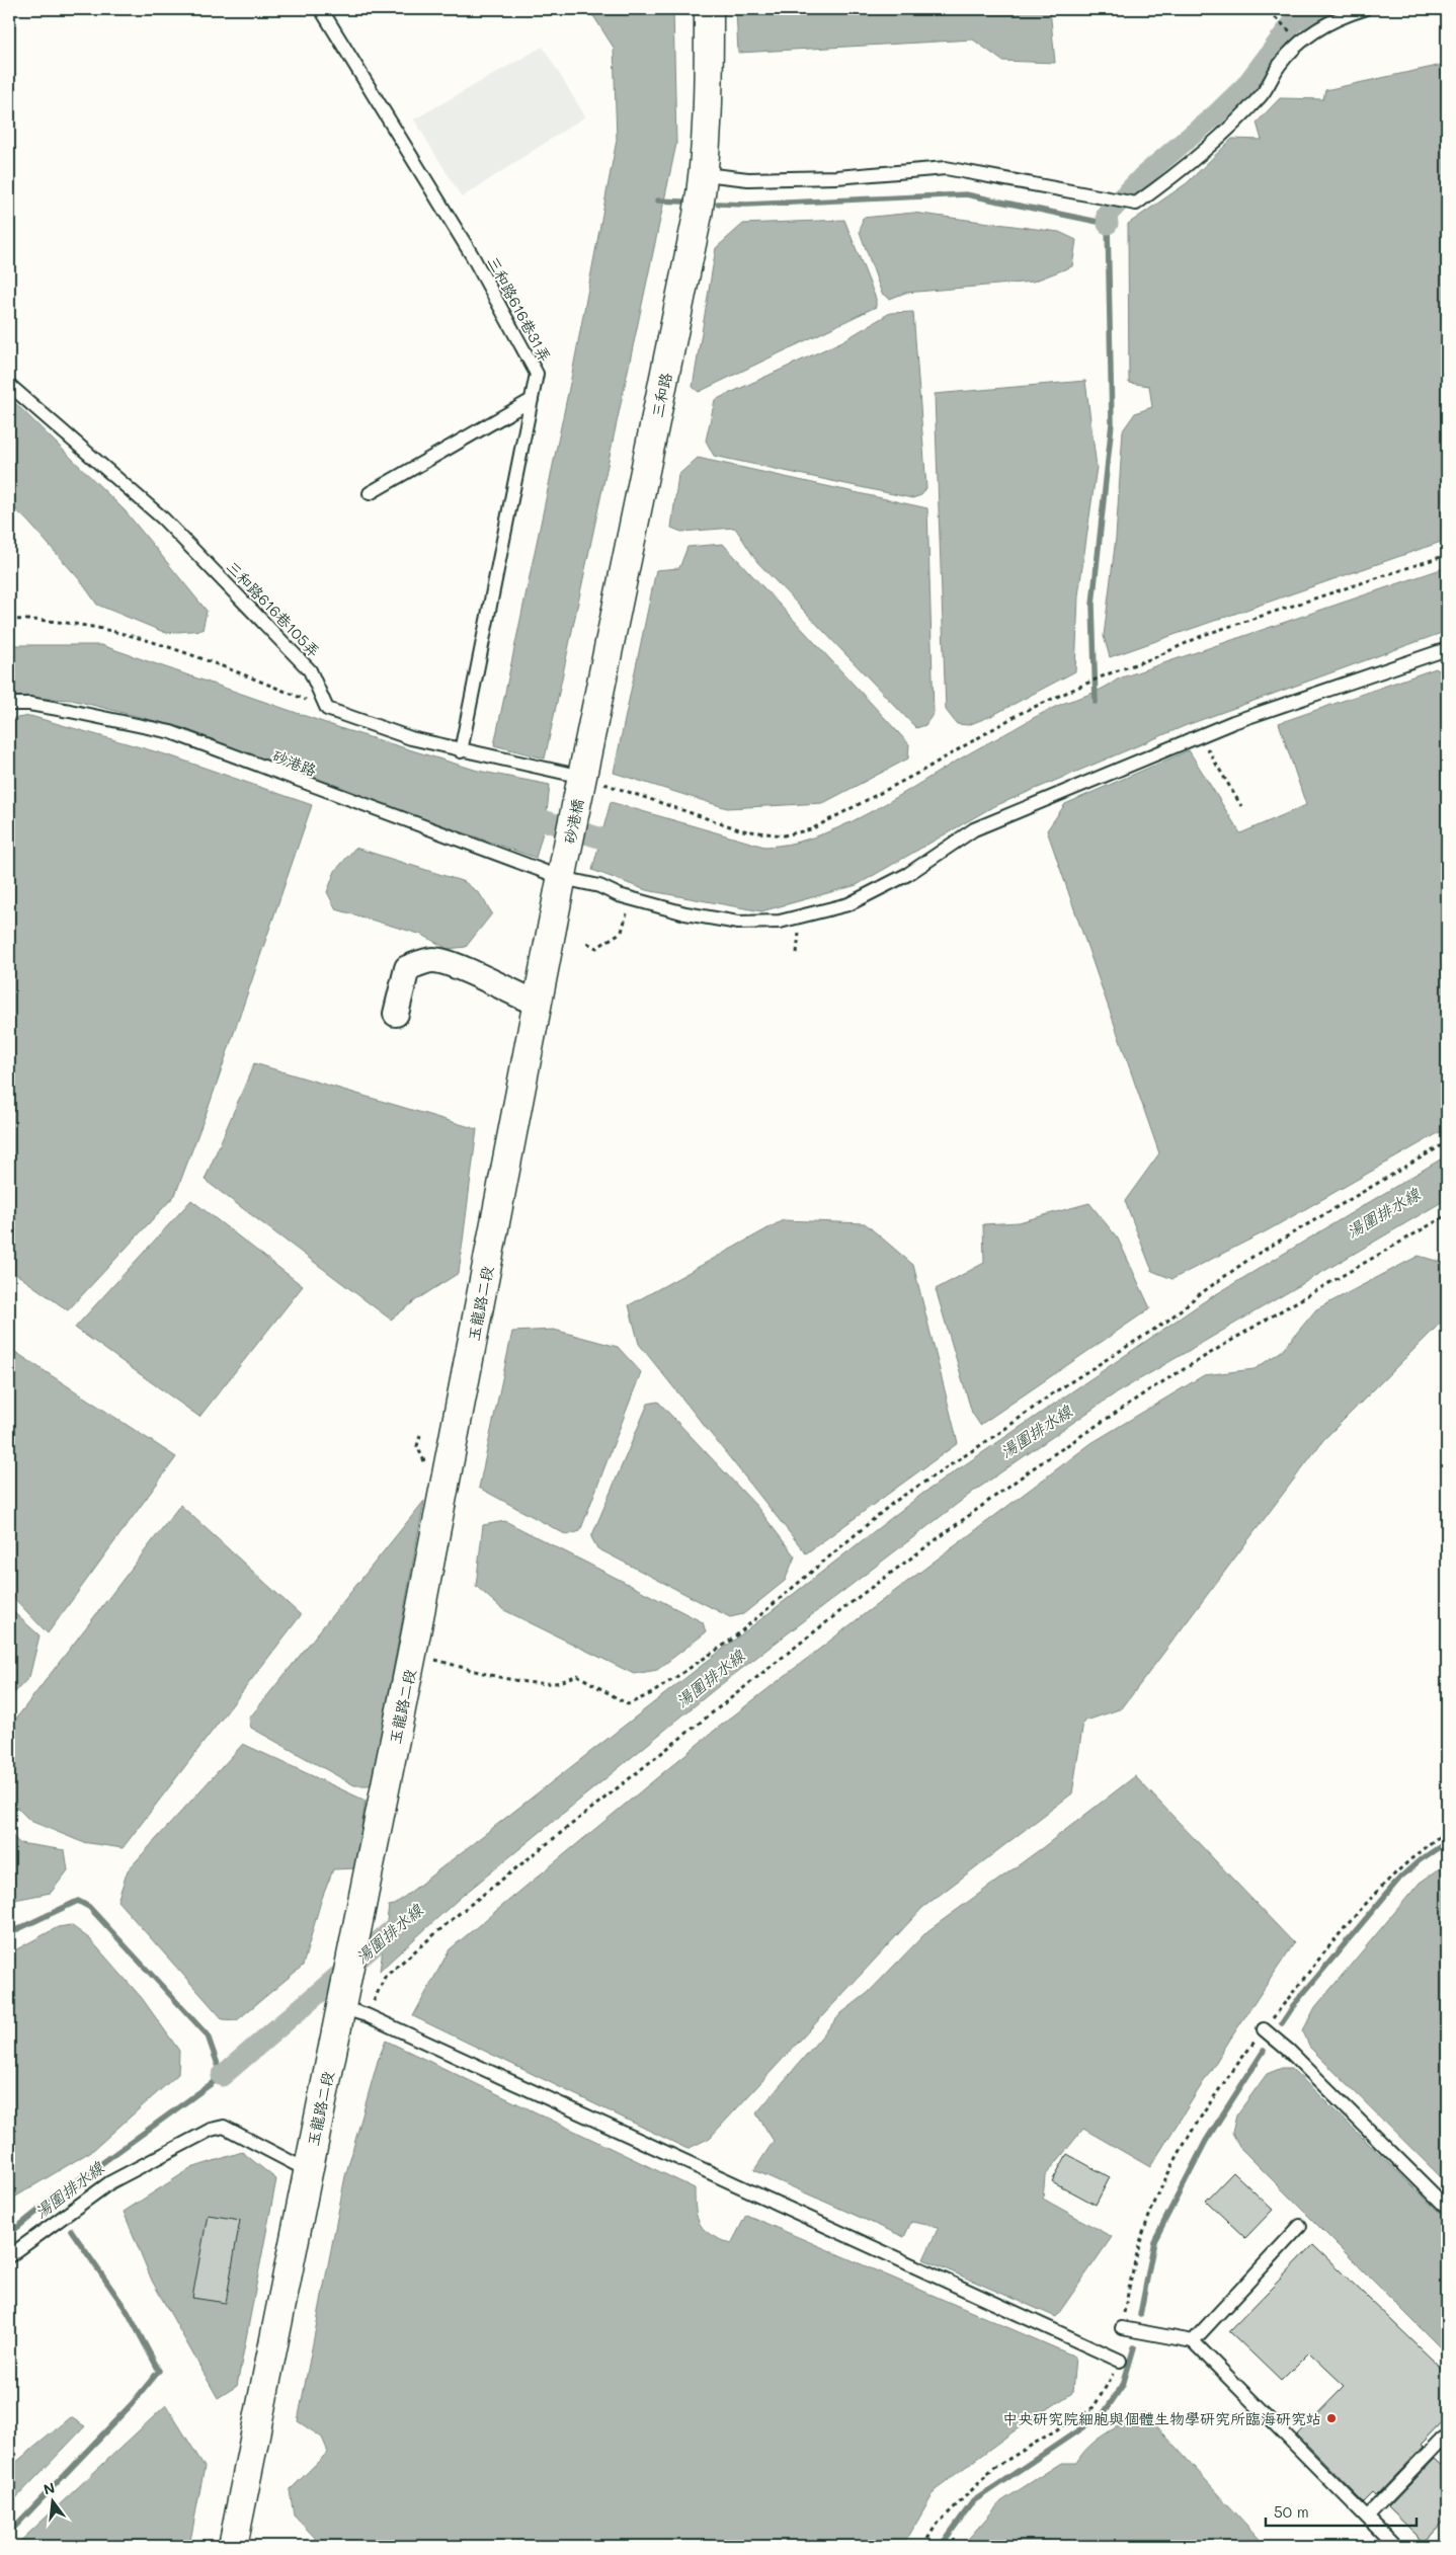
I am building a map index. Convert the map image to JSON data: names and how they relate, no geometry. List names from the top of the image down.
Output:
{
  "streets": {
    "main road": ["三和路", "砂港橋", "玉龍路二段"],
    "lane": ["三和路616巷31弄", "三和路616巷105弄", "砂港路"]
  },
  "crossings": [
    ["三和路", "砂港橋"],
    ["砂港路", "砂港橋"],
    ["砂港路", "玉龍路二段"],
    ["砂港橋", "玉龍路二段"]
  ],
  "water": ["湯圍排水線"],
  "places": ["中央研究院細胞與個體生物學研究所臨海研究站"],
  "scale_bar": "50 m",
  "north": "top"
}
